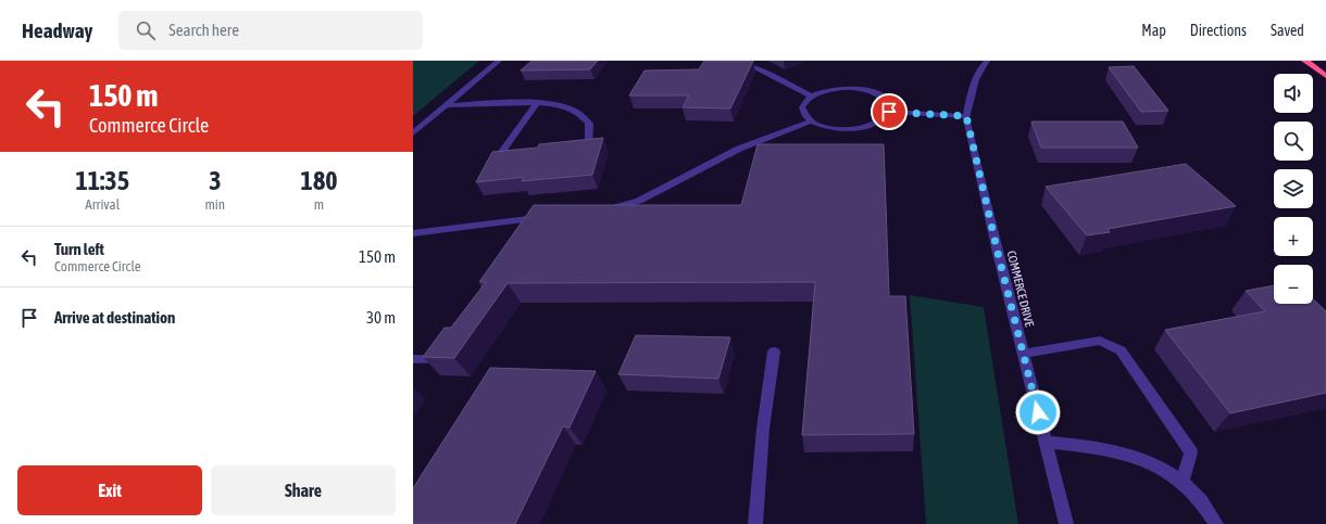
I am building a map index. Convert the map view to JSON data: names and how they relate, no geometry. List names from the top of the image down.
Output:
{
  "streets": {
    "street": ["COMMERCE DRIVE"]
  },
  "page": {
    "header": "Headway",
    "search": "Search here",
    "nav": ["Map", "Directions", "Saved"],
    "turn": ["150 m", "Commerce Circle"],
    "map_buttons": ["+", "−"],
    "eta": [
      "11:35",
      "Arrival",
      "3",
      "min",
      "180",
      "m"
    ],
    "list": [
      {
        "name": "Turn left",
        "note": "Commerce Circle",
        "value": "150 m"
      },
      {
        "name": "Arrive at destination",
        "value": "30 m"
      }
    ],
    "buttons": ["Exit", "Share"]
  }
}
